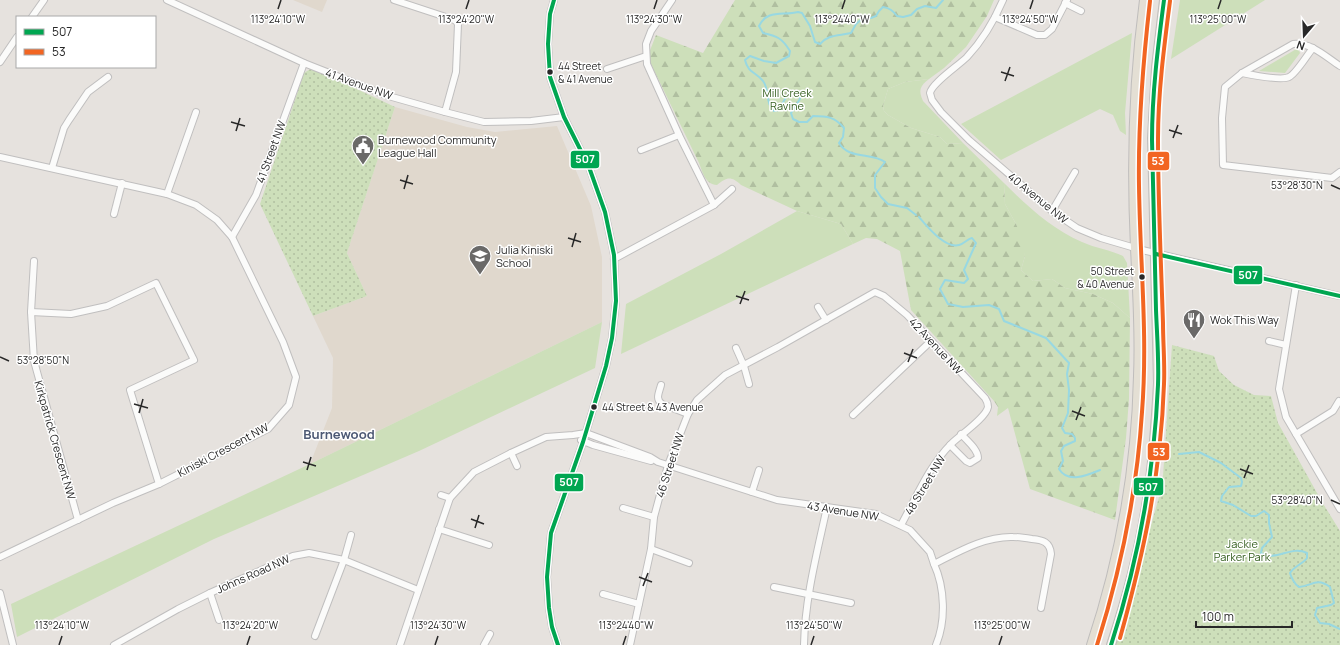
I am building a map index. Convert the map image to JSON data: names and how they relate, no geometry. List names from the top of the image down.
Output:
{
  "streets": {
    "street": [
      "41 Avenue NW",
      "41 Street NW",
      "40 Avenue NW",
      "42 Avenue NW",
      "Kirkpatrick Crescent NW",
      "Kiniski Crescent NW",
      "46 Street NW",
      "48 Street NW",
      "43 Avenue NW",
      "Johns Road NW"
    ]
  },
  "crossings": [
    ["41 Avenue NW", "41 Street NW"],
    ["41 Street NW", "Kiniski Crescent NW"],
    ["42 Avenue NW", "46 Street NW"],
    ["42 Avenue NW", "48 Street NW"],
    ["Kirkpatrick Crescent NW", "Kiniski Crescent NW"],
    ["46 Street NW", "43 Avenue NW"],
    ["48 Street NW", "43 Avenue NW"]
  ],
  "districts": ["Burnewood"],
  "parks": ["Mill Creek Ravine", "Jackie Parker Park"],
  "places": {
    "other": ["44 Street & 41 Avenue", "50 Street & 40 Avenue", "44 Street & 43 Avenue"],
    "public building": ["Burnewood Community League Hall"],
    "school or university": ["Julia Kiniski School"],
    "restaurant": ["Wok This Way"]
  },
  "lines": ["transit line 507", "transit line 53"],
  "legend": ["507", "53"],
  "scale_bar": "100 m",
  "north": "bottom",
  "coordinates": [
    "113°24'10\"W",
    "113°24'20\"W",
    "113°24'30\"W",
    "113°24'40\"W",
    "113°24'50\"W",
    "113°25'00\"W",
    "53°28'30\"N",
    "53°28'50\"N",
    "53°28'40\"N"
  ]
}
